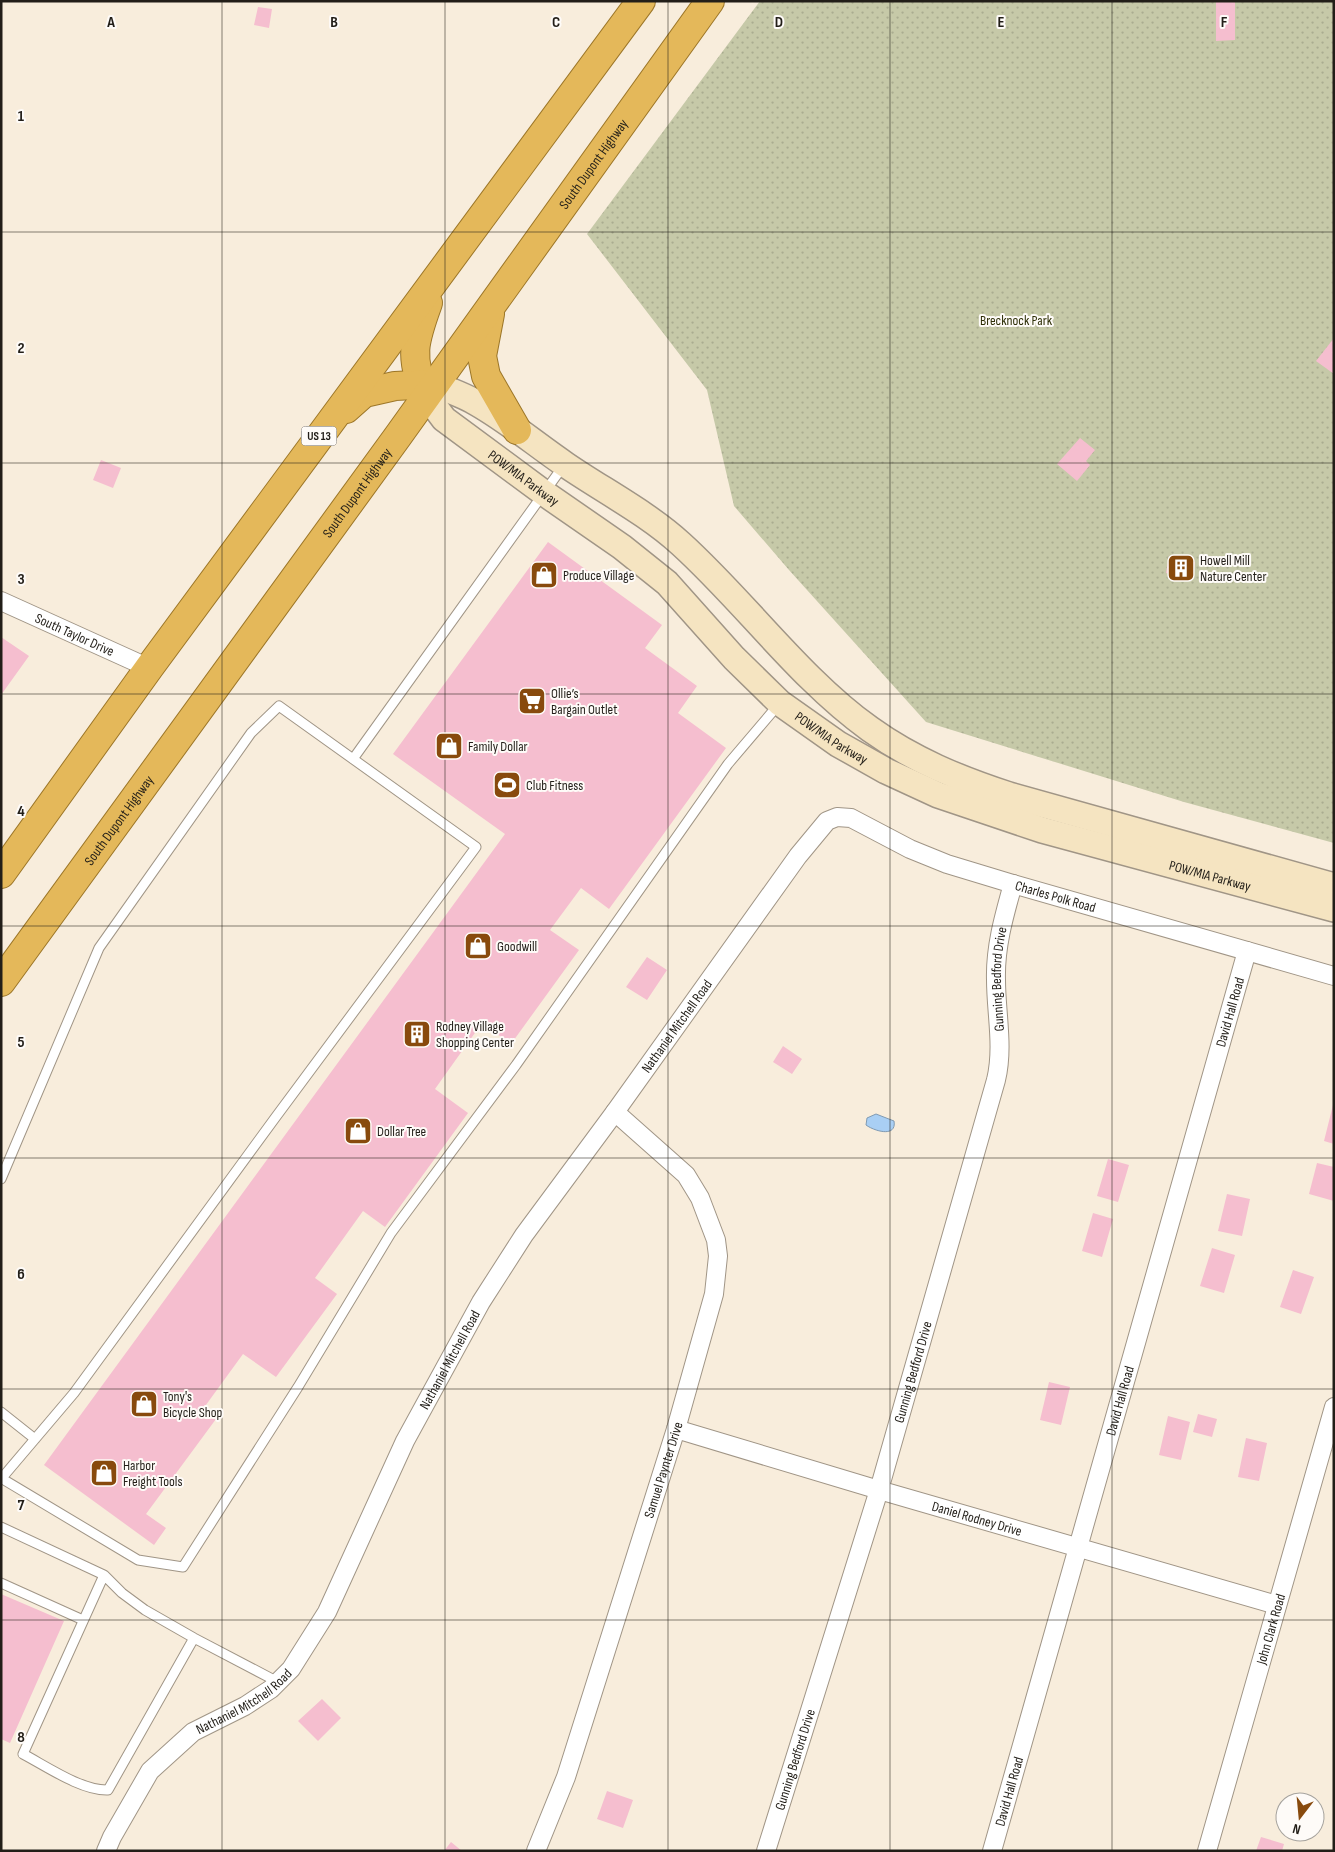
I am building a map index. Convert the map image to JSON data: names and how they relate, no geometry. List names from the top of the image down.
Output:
{
  "streets": {
    "highway": ["South Dupont Highway", "US 13"],
    "main road": ["POW/MIA Parkway"],
    "street": [
      "South Taylor Drive",
      "Charles Polk Road",
      "Gunning Bedford Drive",
      "David Hall Road",
      "Nathaniel Mitchell Road",
      "Samuel Paynter Drive",
      "Daniel Rodney Drive",
      "John Clark Road"
    ]
  },
  "crossings": [
    ["South Dupont Highway", "POW/MIA Parkway"],
    ["US 13", "South Taylor Drive"],
    ["Charles Polk Road", "Gunning Bedford Drive"],
    ["Charles Polk Road", "David Hall Road"],
    ["Charles Polk Road", "Nathaniel Mitchell Road"],
    ["Gunning Bedford Drive", "Daniel Rodney Drive"],
    ["David Hall Road", "Daniel Rodney Drive"],
    ["Nathaniel Mitchell Road", "Samuel Paynter Drive"],
    ["Samuel Paynter Drive", "Daniel Rodney Drive"],
    ["Daniel Rodney Drive", "John Clark Road"]
  ],
  "parks": ["Brecknock Park"],
  "places": {
    "building": ["Howell Mill Nature Center", "Rodney Village Shopping Center"],
    "shop": [
      "Produce Village",
      "Family Dollar",
      "Goodwill",
      "Dollar Tree",
      "Tony's Bicycle Shop",
      "Harbor Freight Tools"
    ],
    "supermarket": ["Ollie’s Bargain Outlet"],
    "sports": ["Club Fitness"]
  },
  "north": "bottom",
  "grid": {
    "columns": [
      "A",
      "B",
      "C",
      "D",
      "E",
      "F"
    ],
    "rows": [
      "1",
      "2",
      "3",
      "4",
      "5",
      "6",
      "7",
      "8"
    ]
  }
}
